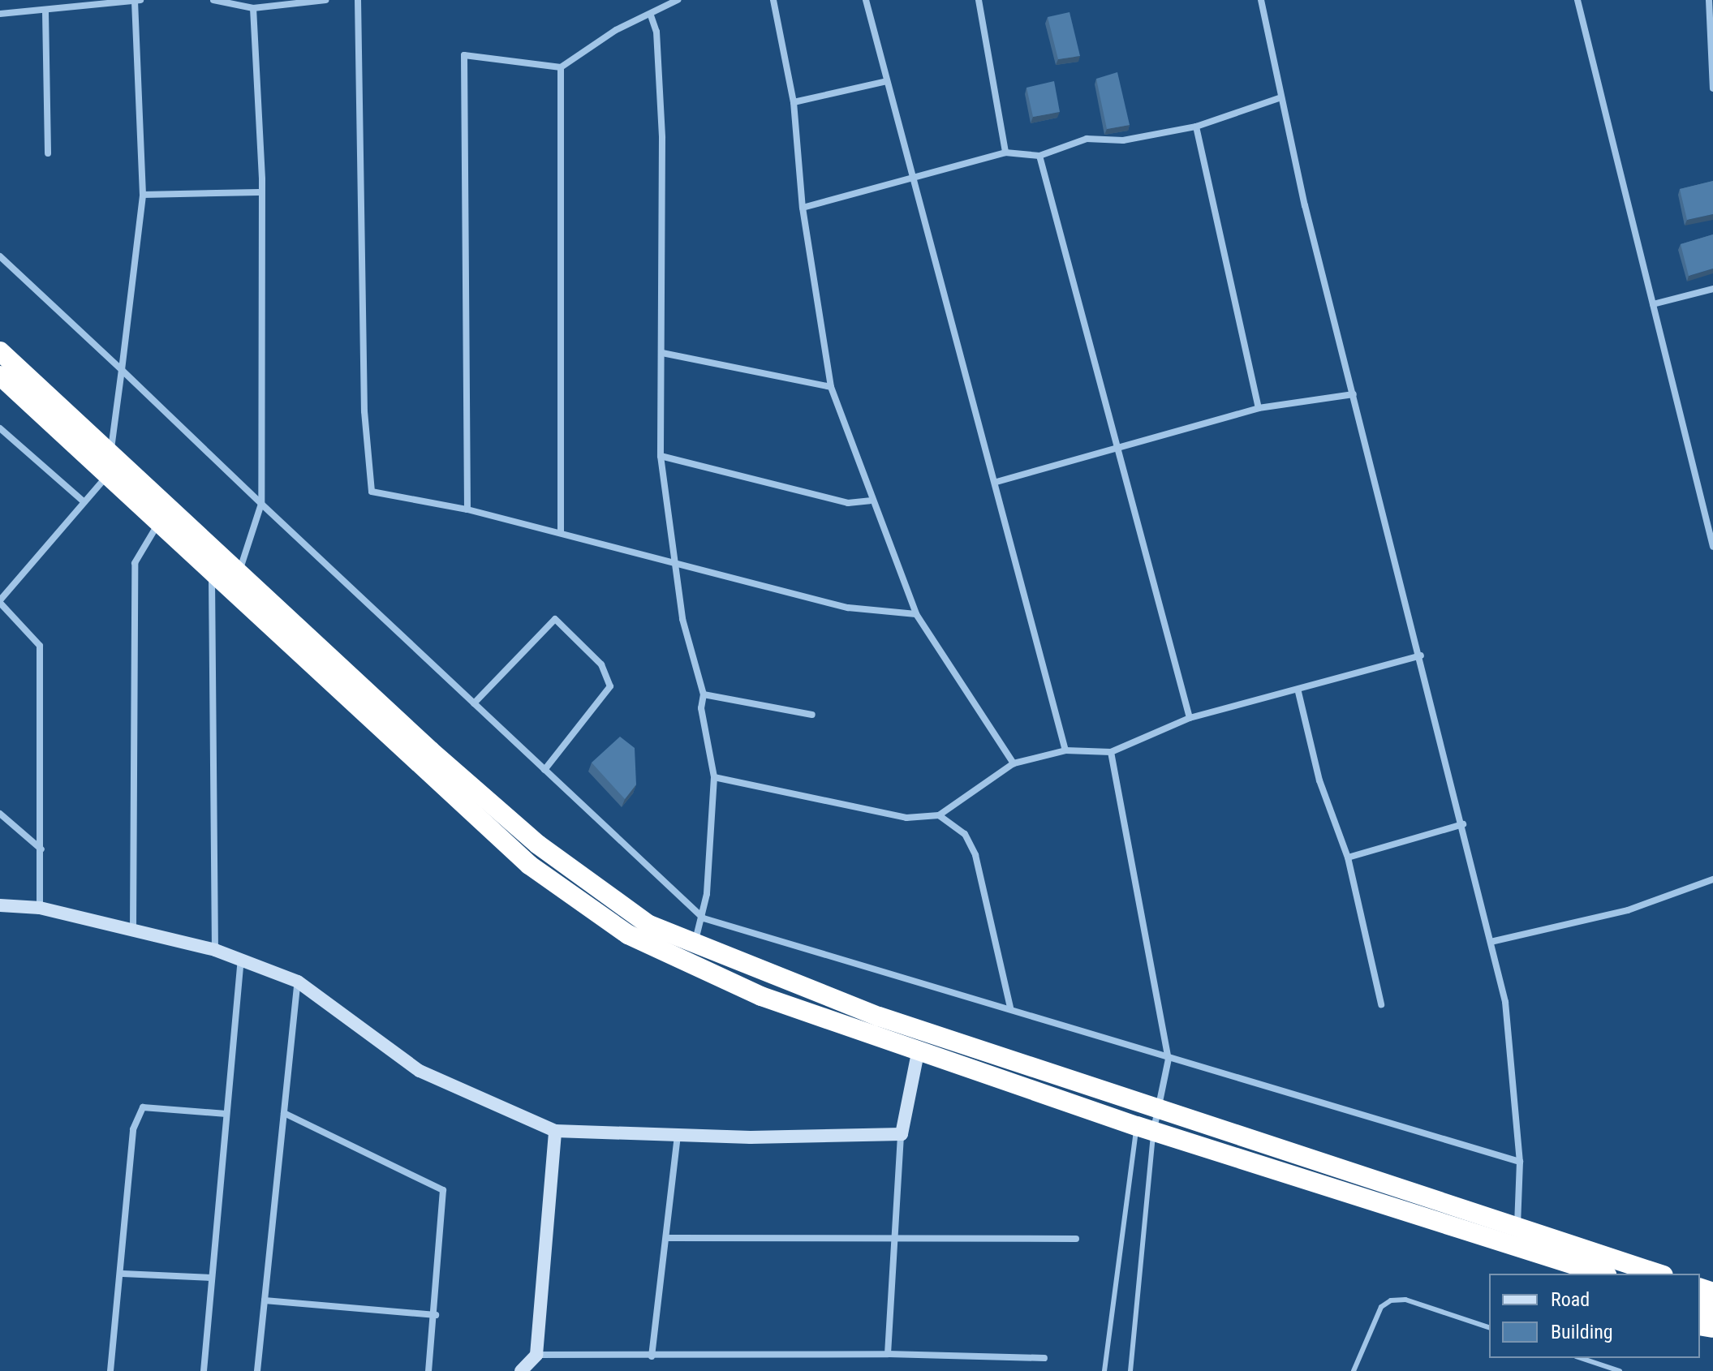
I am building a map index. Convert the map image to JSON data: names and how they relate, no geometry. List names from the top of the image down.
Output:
{
  "legend": ["Road", "Building"]
}
